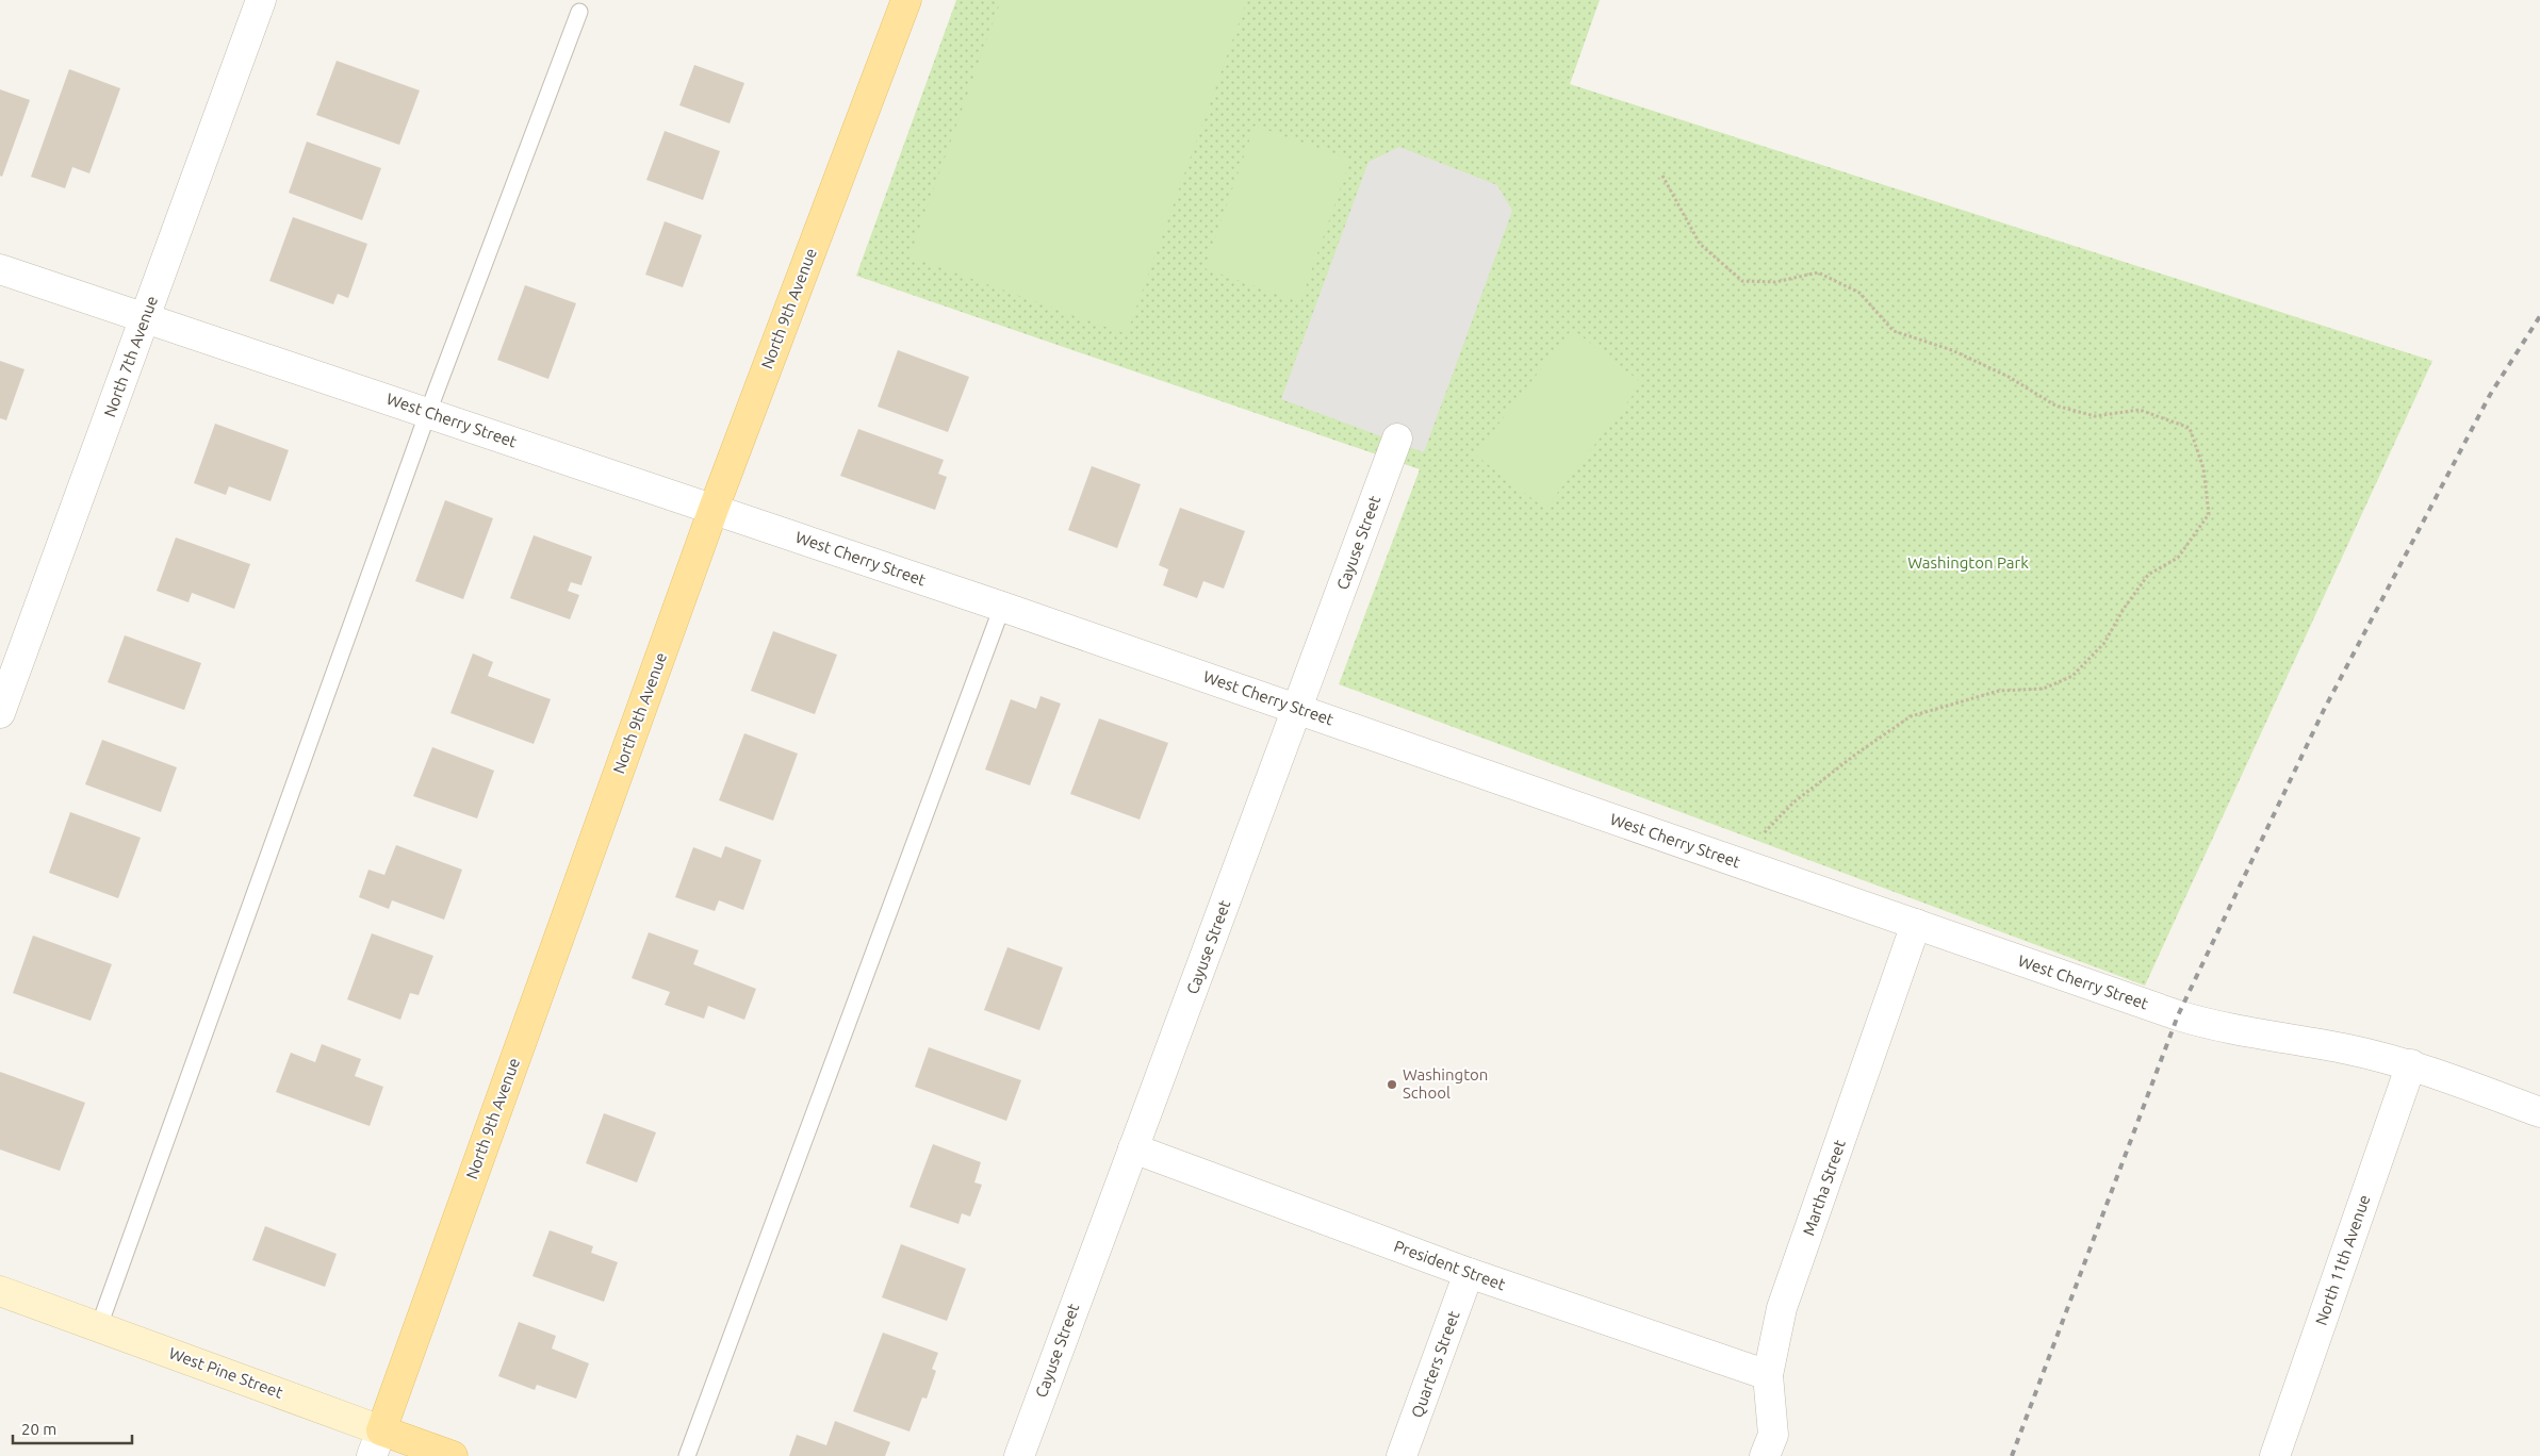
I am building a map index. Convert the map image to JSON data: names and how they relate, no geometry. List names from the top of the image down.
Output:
{
  "streets": {
    "main road": ["North 9th Avenue", "West Pine Street"],
    "street": [
      "North 7th Avenue",
      "West Cherry Street",
      "Cayuse Street",
      "Martha Street",
      "North 11th Avenue",
      "President Street",
      "Quarters Street"
    ]
  },
  "crossings": [
    ["North 9th Avenue", "West Cherry Street"],
    ["North 9th Avenue", "West Pine Street"],
    ["North 7th Avenue", "West Cherry Street"],
    ["West Cherry Street", "Cayuse Street"],
    ["West Cherry Street", "Martha Street"],
    ["West Cherry Street", "North 11th Avenue"],
    ["Cayuse Street", "President Street"],
    ["Martha Street", "President Street"],
    ["President Street", "Quarters Street"]
  ],
  "parks": ["Washington Park"],
  "places": ["Washington School"],
  "scale_bar": "20 m"
}
